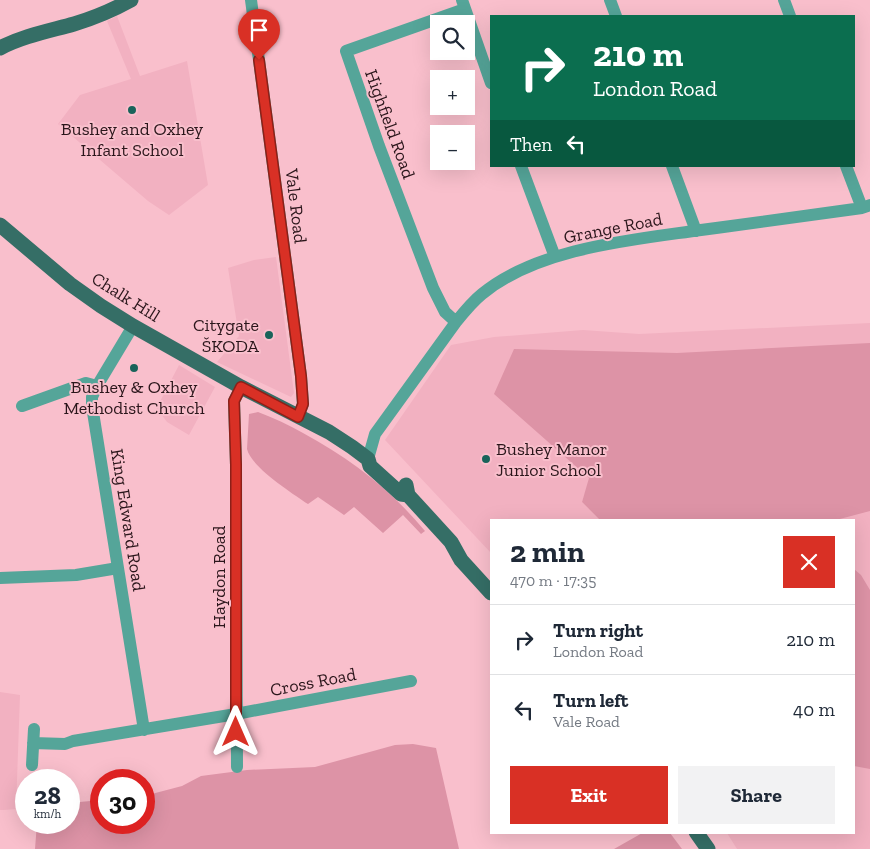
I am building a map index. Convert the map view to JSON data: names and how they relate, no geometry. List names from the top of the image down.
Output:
{
  "streets": {
    "main road": ["Chalk Hill"],
    "street": [
      "Highfield Road",
      "Vale Road",
      "Grange Road",
      "King Edward Road",
      "Haydon Road",
      "Cross Road"
    ]
  },
  "crossings": [
    ["Highfield Road", "Grange Road"],
    ["Vale Road", "Chalk Hill"],
    ["Grange Road", "Chalk Hill"],
    ["Chalk Hill", "King Edward Road"],
    ["Chalk Hill", "Haydon Road"],
    ["King Edward Road", "Cross Road"],
    ["Haydon Road", "Cross Road"]
  ],
  "places": [
    "Bushey and Oxhey Infant School",
    "Citygate ŠKODA",
    "Bushey & Oxhey Methodist Church",
    "Bushey Manor Junior School"
  ],
  "page": {
    "map_buttons": ["+", "−"],
    "turn": ["210 m", "London Road"],
    "then": "Then",
    "heading": ["2 min", "470 m · 17:35"],
    "list": [
      {
        "name": "Turn right",
        "note": "London Road",
        "value": "210 m"
      },
      {
        "name": "Turn left",
        "note": "Vale Road",
        "value": "40 m"
      }
    ],
    "buttons": ["Exit", "Share"],
    "speed": "28 km/h",
    "limit": "30"
  }
}
